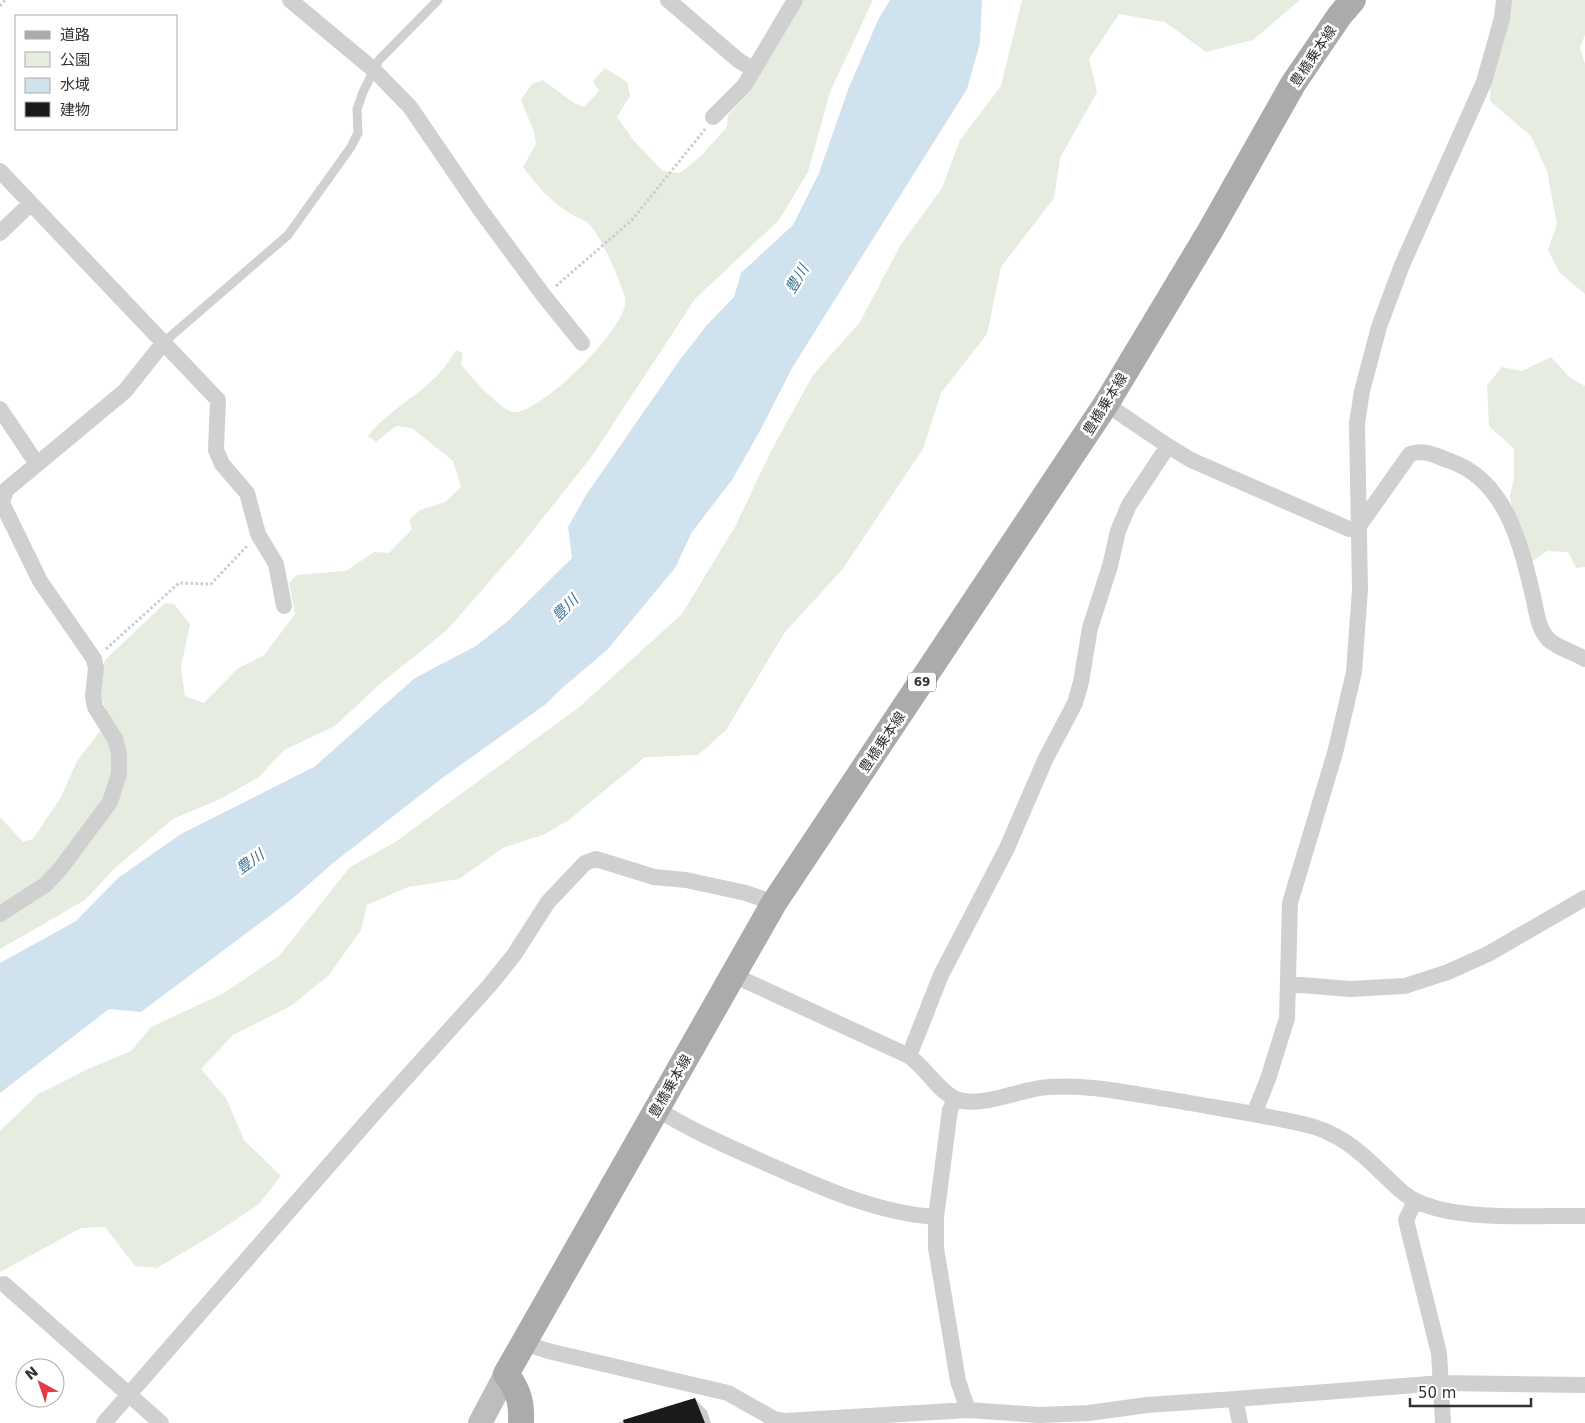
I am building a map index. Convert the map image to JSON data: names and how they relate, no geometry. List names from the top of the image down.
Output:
{
  "streets": {
    "main road": ["豊橋乗本線", "69"]
  },
  "water": ["豊川"],
  "legend": [
    "道路",
    "公園",
    "水域",
    "建物"
  ],
  "scale_bar": "50 m",
  "north": "top left"
}
